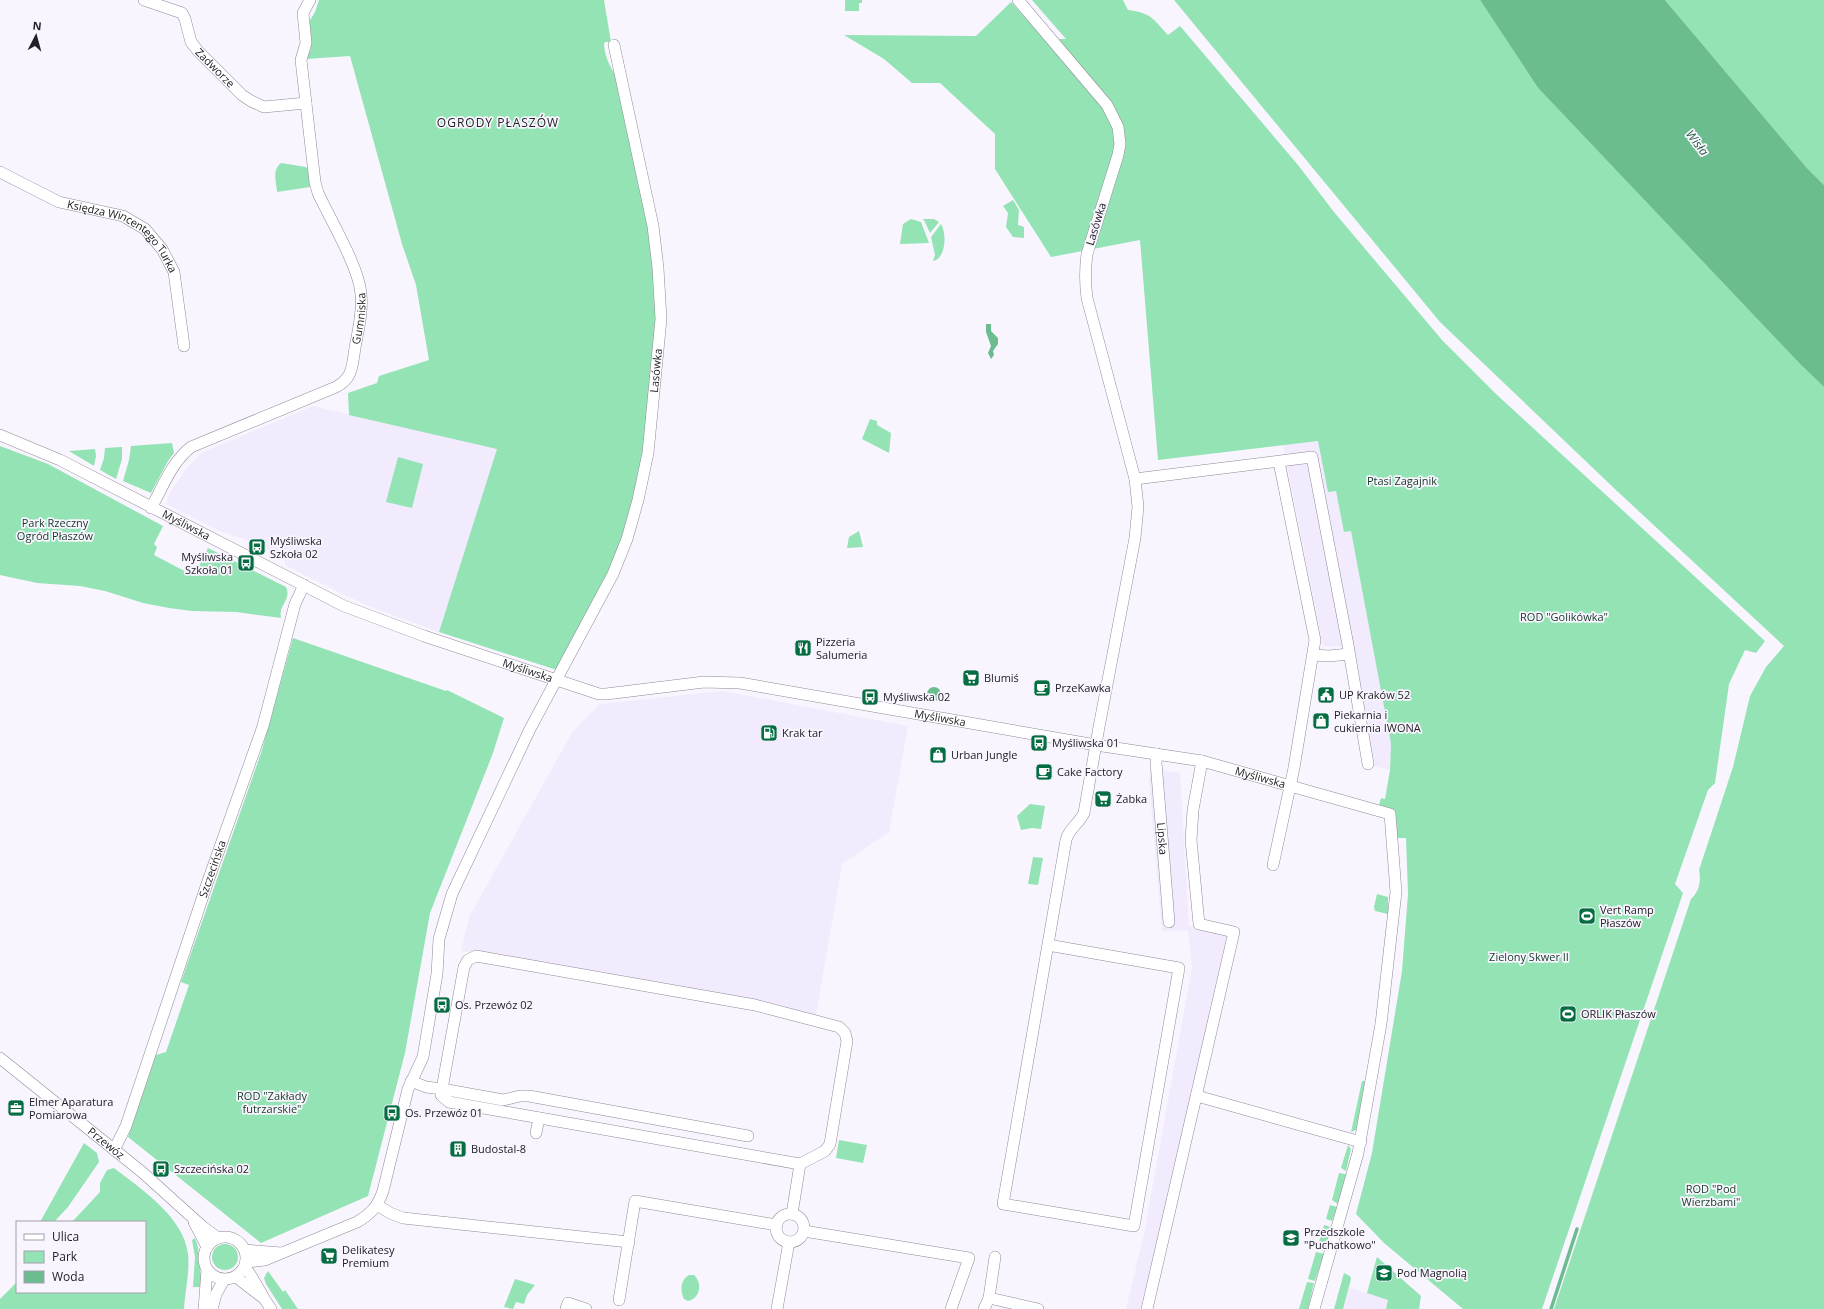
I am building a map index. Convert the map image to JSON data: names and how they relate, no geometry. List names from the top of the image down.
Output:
{
  "streets": {
    "street": [
      "Zadworze",
      "Lasówka",
      "Księdza Wincentego Turka",
      "Gumniska",
      "Myśliwska",
      "Lipska",
      "Szczecińska",
      "Przewóz"
    ]
  },
  "crossings": [
    ["Zadworze", "Gumniska"],
    ["Lasówka", "Myśliwska"],
    ["Gumniska", "Myśliwska"],
    ["Myśliwska", "Lipska"],
    ["Myśliwska", "Szczecińska"],
    ["Szczecińska", "Przewóz"]
  ],
  "districts": ["OGRODY PŁASZÓW"],
  "water": ["Wisła"],
  "parks": [
    "Ptasi Zagajnik",
    "Park Rzeczny Ogród Płaszów",
    "ROD \"Golikówka\"",
    "Zielony Skwer II",
    "ROD \"Zakłady futrzarskie\"",
    "ROD \"Pod Wierzbami\""
  ],
  "places": {
    "bus stop": [
      "Myśliwska Szkoła 02",
      "Myśliwska Szkoła 01",
      "Myśliwska 02",
      "Myśliwska 01",
      "Os. Przewóz 02",
      "Os. Przewóz 01",
      "Szczecińska 02"
    ],
    "restaurant": ["Pizzeria Salumeria"],
    "supermarket": ["Blumiś", "Żabka", "Delikatesy Premium"],
    "cafe": ["PrzeKawka", "Cake Factory"],
    "public building": ["UP Kraków 52"],
    "shop": ["Piekarnia i cukiernia IWONA", "Urban Jungle"],
    "fuel station": ["Krak tar"],
    "sports": ["Vert Ramp Płaszów", "ORLIK Płaszów"],
    "office": ["Elmer Aparatura Pomiarowa"],
    "building": ["Budostal-8"],
    "school or university": ["Przedszkole \"Puchatkowo\"", "Pod Magnolią"]
  },
  "legend": ["Ulica", "Park", "Woda"],
  "north": "top"
}
